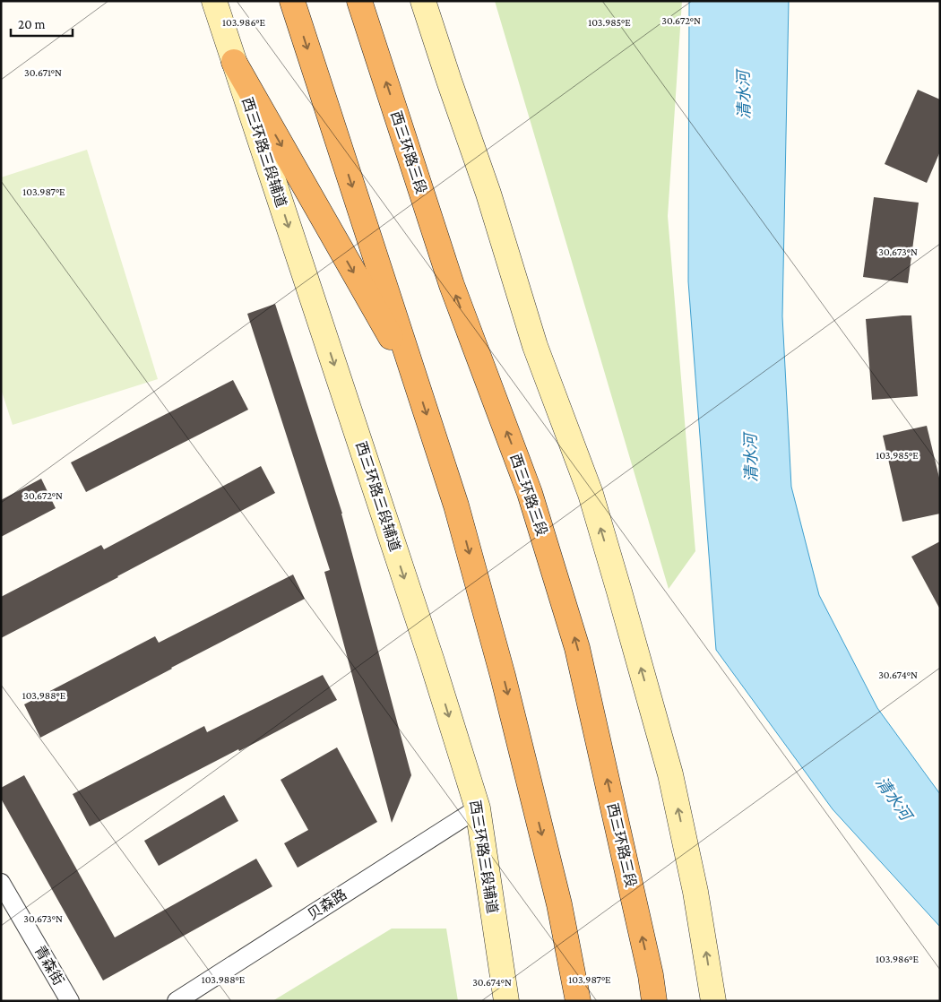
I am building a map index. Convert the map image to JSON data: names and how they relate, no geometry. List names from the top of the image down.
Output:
{
  "streets": {
    "highway": ["西三环路三段"],
    "main road": ["西三环路三段辅道"],
    "street": ["贝森路", "青森街"]
  },
  "crossings": [
    ["西三环路三段辅道", "贝森路"]
  ],
  "water": ["清水河"],
  "scale_bar": "20 m",
  "coordinates": [
    "30.672°N",
    "103.986°E",
    "103.985°E",
    "30.671°N",
    "103.987°E",
    "30.673°N",
    "30.674°N",
    "103.988°E"
  ]
}
